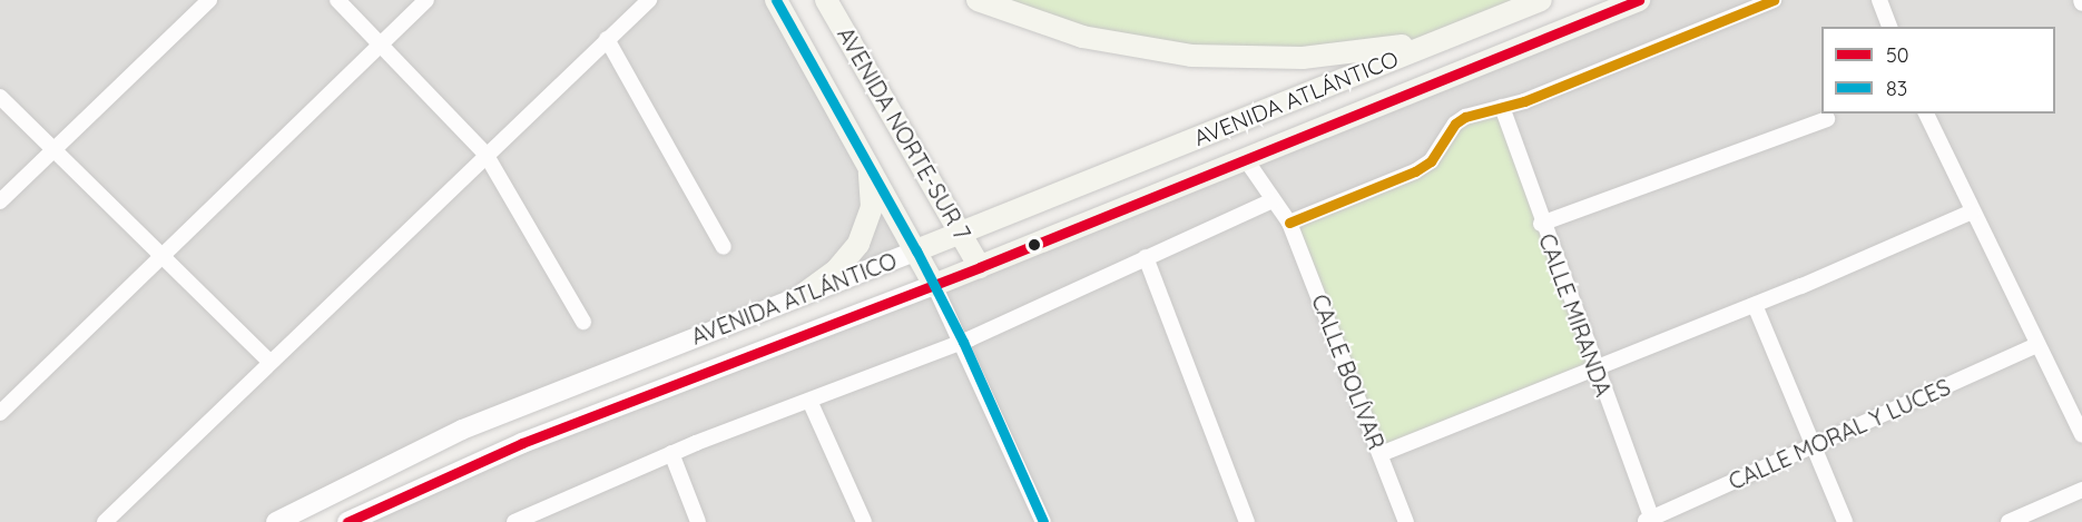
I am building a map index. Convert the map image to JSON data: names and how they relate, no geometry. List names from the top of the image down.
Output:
{
  "streets": {
    "main road": ["AVENIDA ATLÁNTICO", "AVENIDA NORTE-SUR 7"],
    "street": ["CALLE MIRANDA", "CALLE BOLÍVAR", "CALLE MORAL Y LUCES"]
  },
  "crossings": [
    ["AVENIDA ATLÁNTICO", "AVENIDA NORTE-SUR 7"],
    ["AVENIDA ATLÁNTICO", "CALLE BOLÍVAR"],
    ["CALLE MIRANDA", "CALLE MORAL Y LUCES"]
  ],
  "lines": ["transit line 50", "transit line 83"],
  "legend": ["50", "83"]
}
